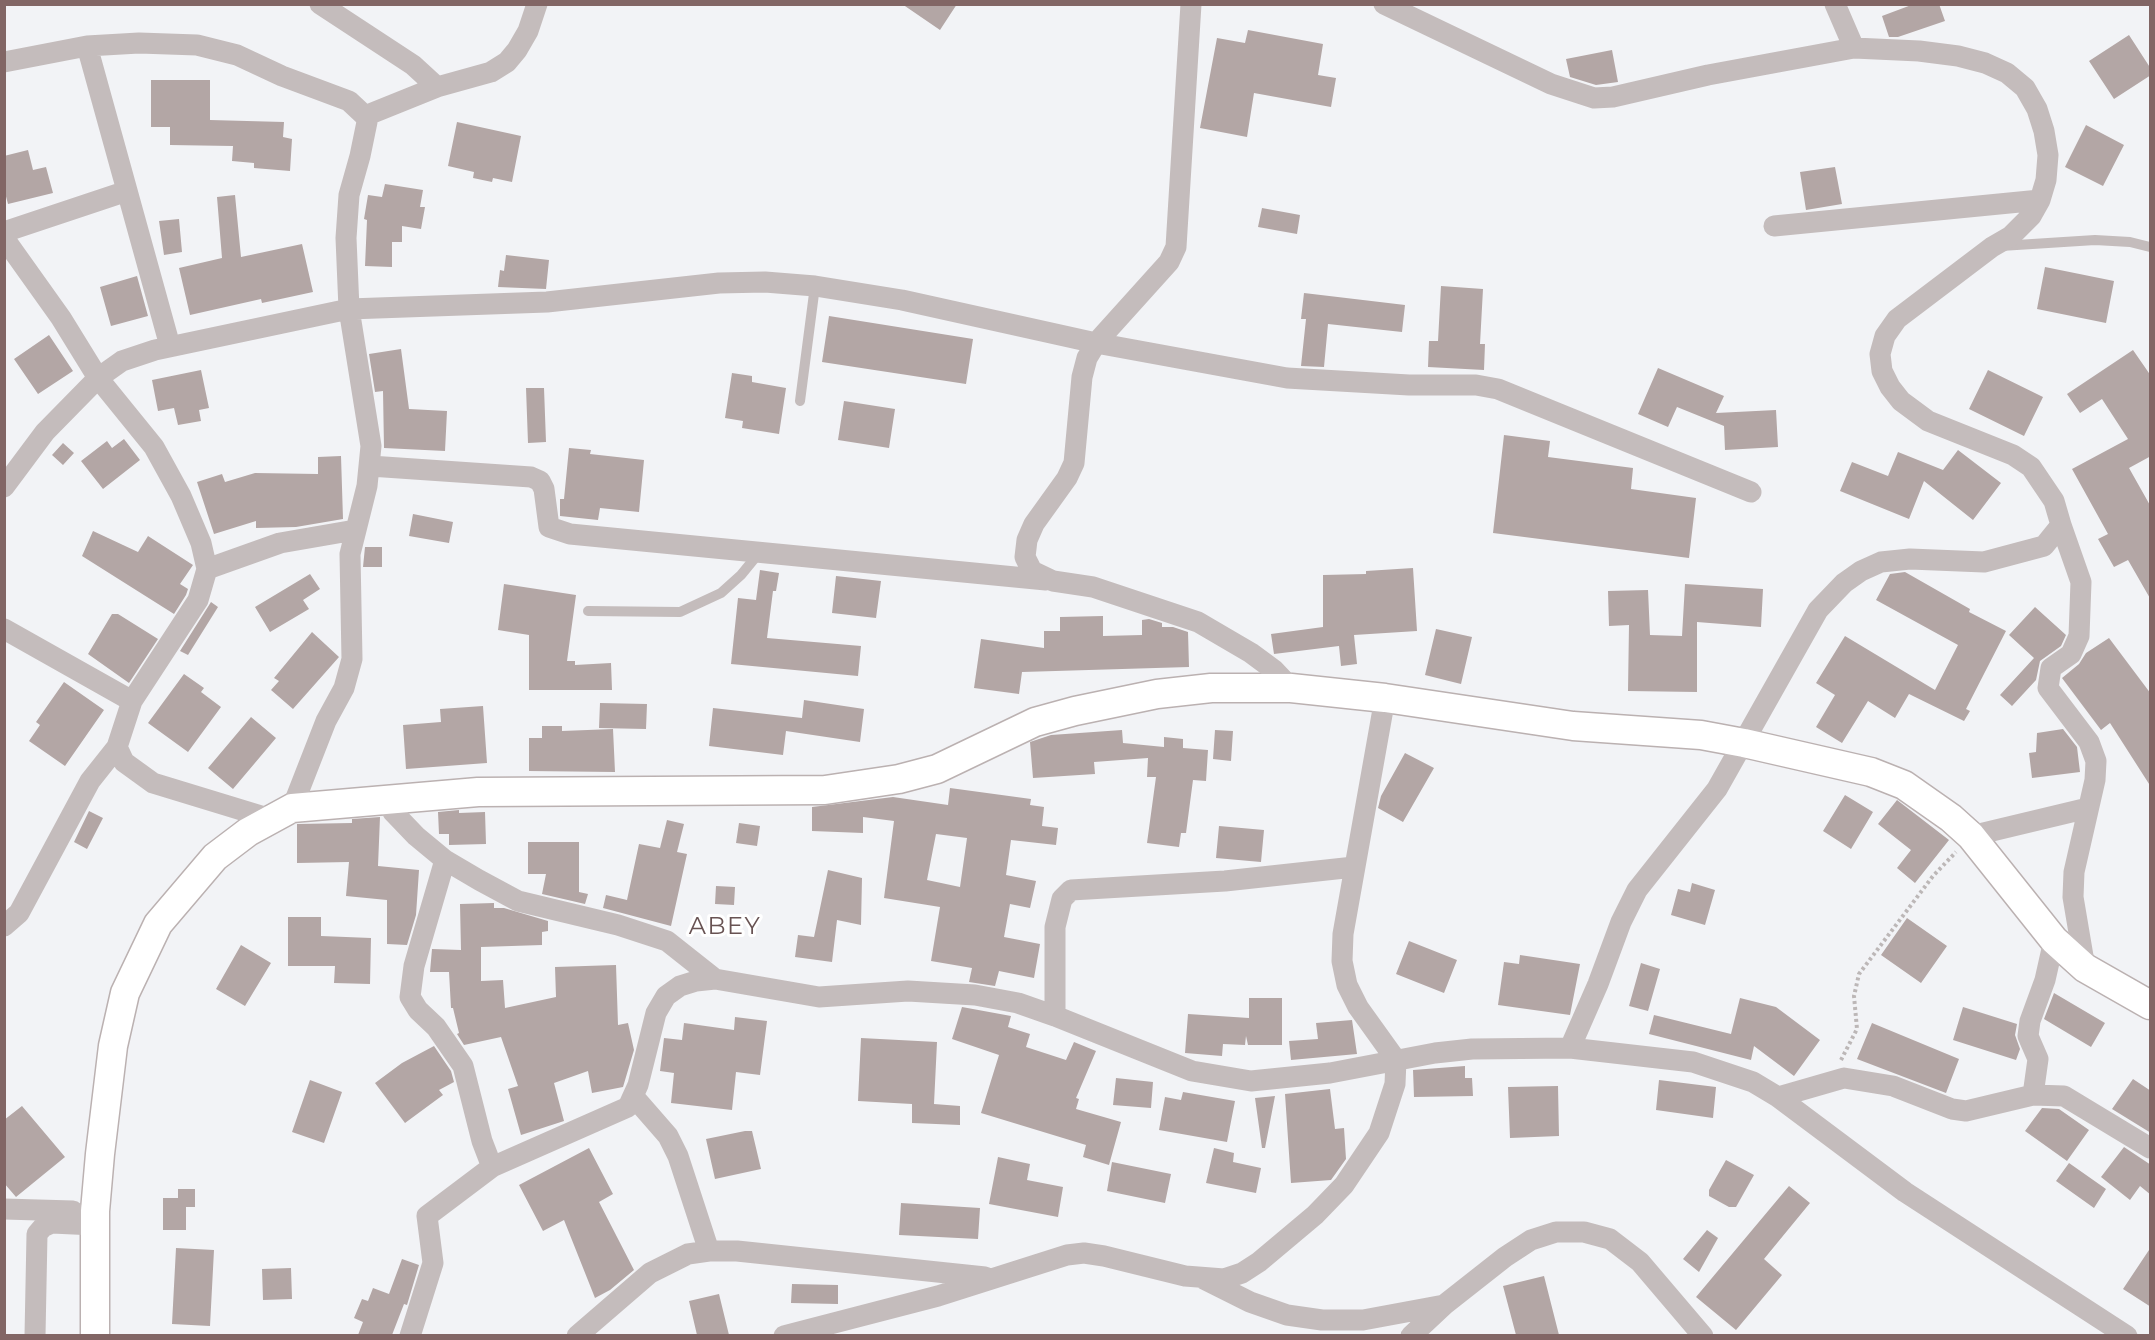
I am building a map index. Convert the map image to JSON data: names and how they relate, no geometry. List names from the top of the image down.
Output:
{
  "districts": ["ABEY"]
}
